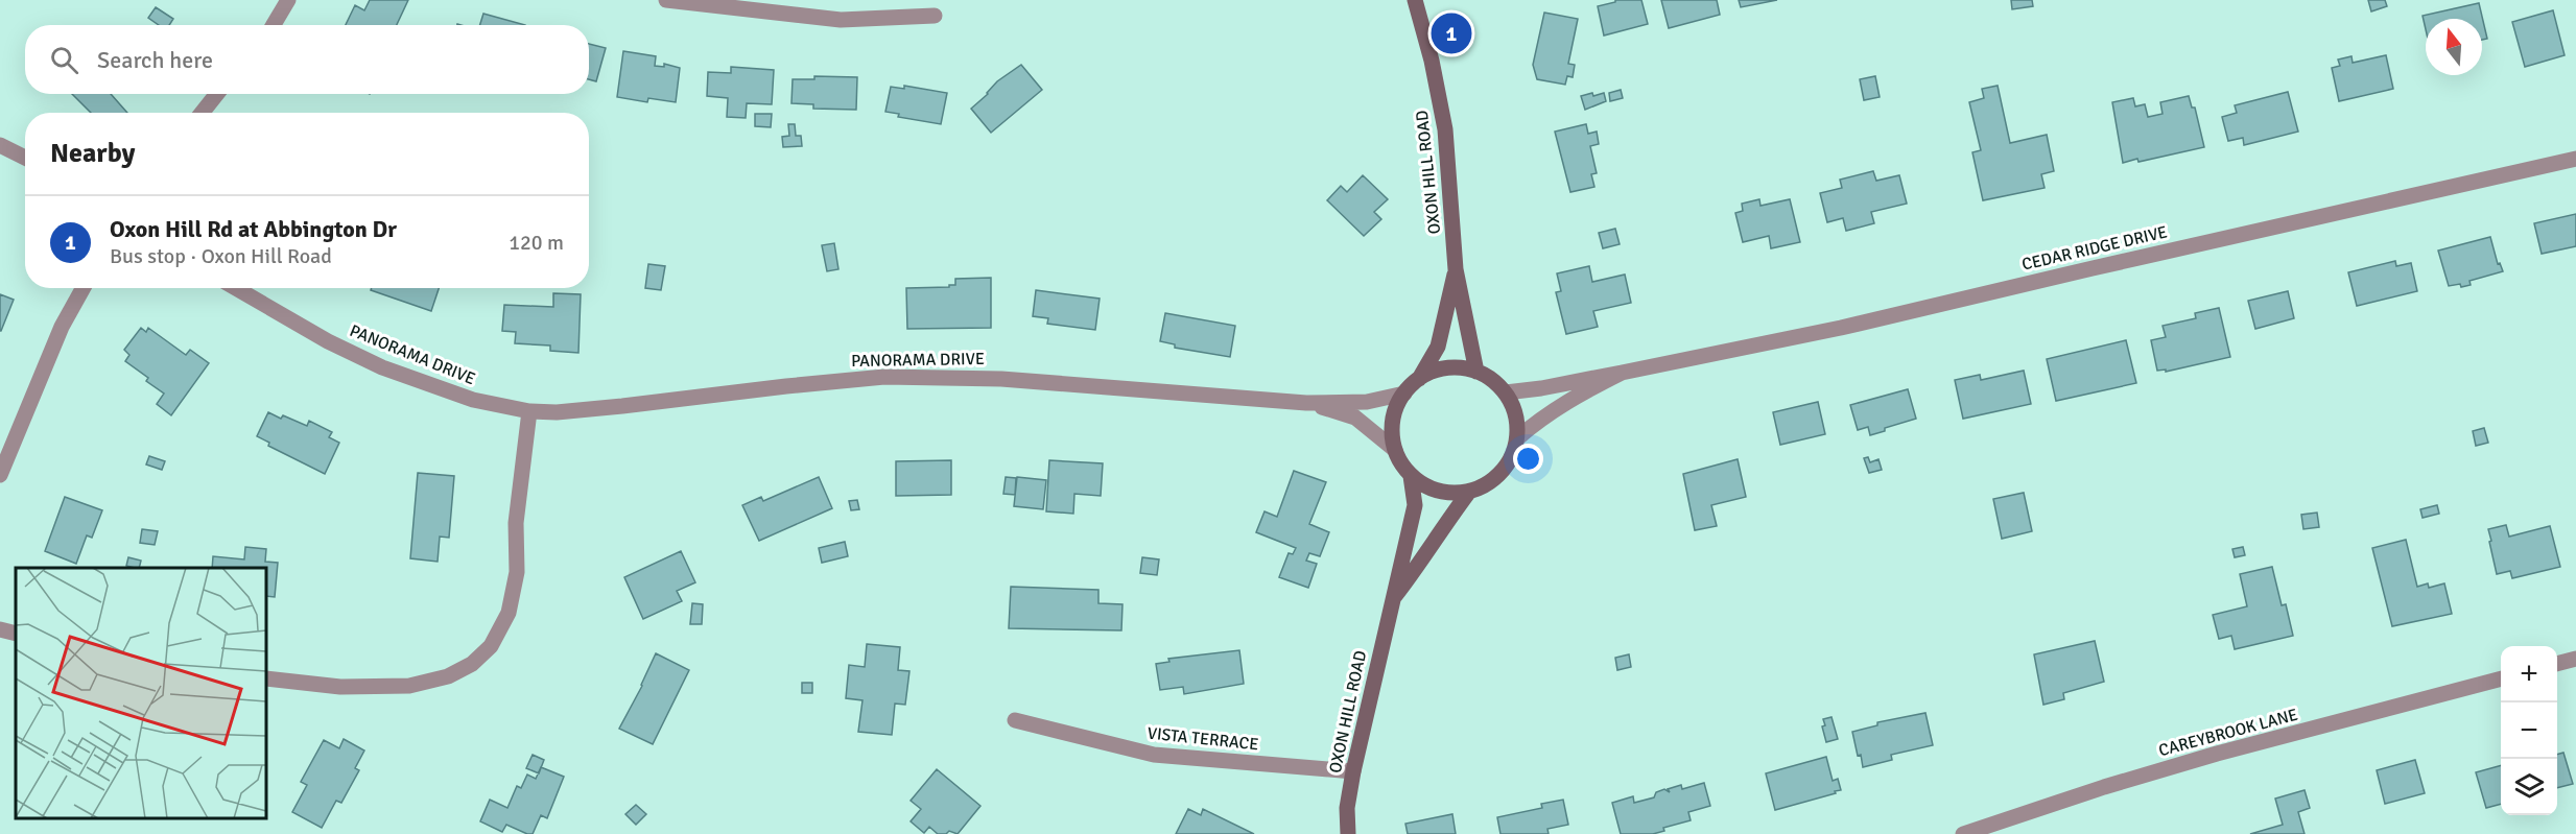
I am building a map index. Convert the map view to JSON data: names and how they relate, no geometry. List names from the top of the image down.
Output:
{
  "streets": {
    "main road": ["OXON HILL ROAD"],
    "street": [
      "CEDAR RIDGE DRIVE",
      "PANORAMA DRIVE",
      "CAREYBROOK LANE",
      "VISTA TERRACE"
    ]
  },
  "crossings": [
    ["OXON HILL ROAD", "CEDAR RIDGE DRIVE"],
    ["OXON HILL ROAD", "PANORAMA DRIVE"],
    ["OXON HILL ROAD", "VISTA TERRACE"],
    ["CEDAR RIDGE DRIVE", "PANORAMA DRIVE"]
  ],
  "north": "top",
  "page": {
    "pins": "1",
    "search": "Search here",
    "heading": "Nearby",
    "list": [
      {
        "mark": "1",
        "name": "Oxon Hill Rd at Abbington Dr",
        "note": "Bus stop · Oxon Hill Road",
        "value": "120 m"
      }
    ],
    "map_buttons": ["+", "−"]
  }
}
